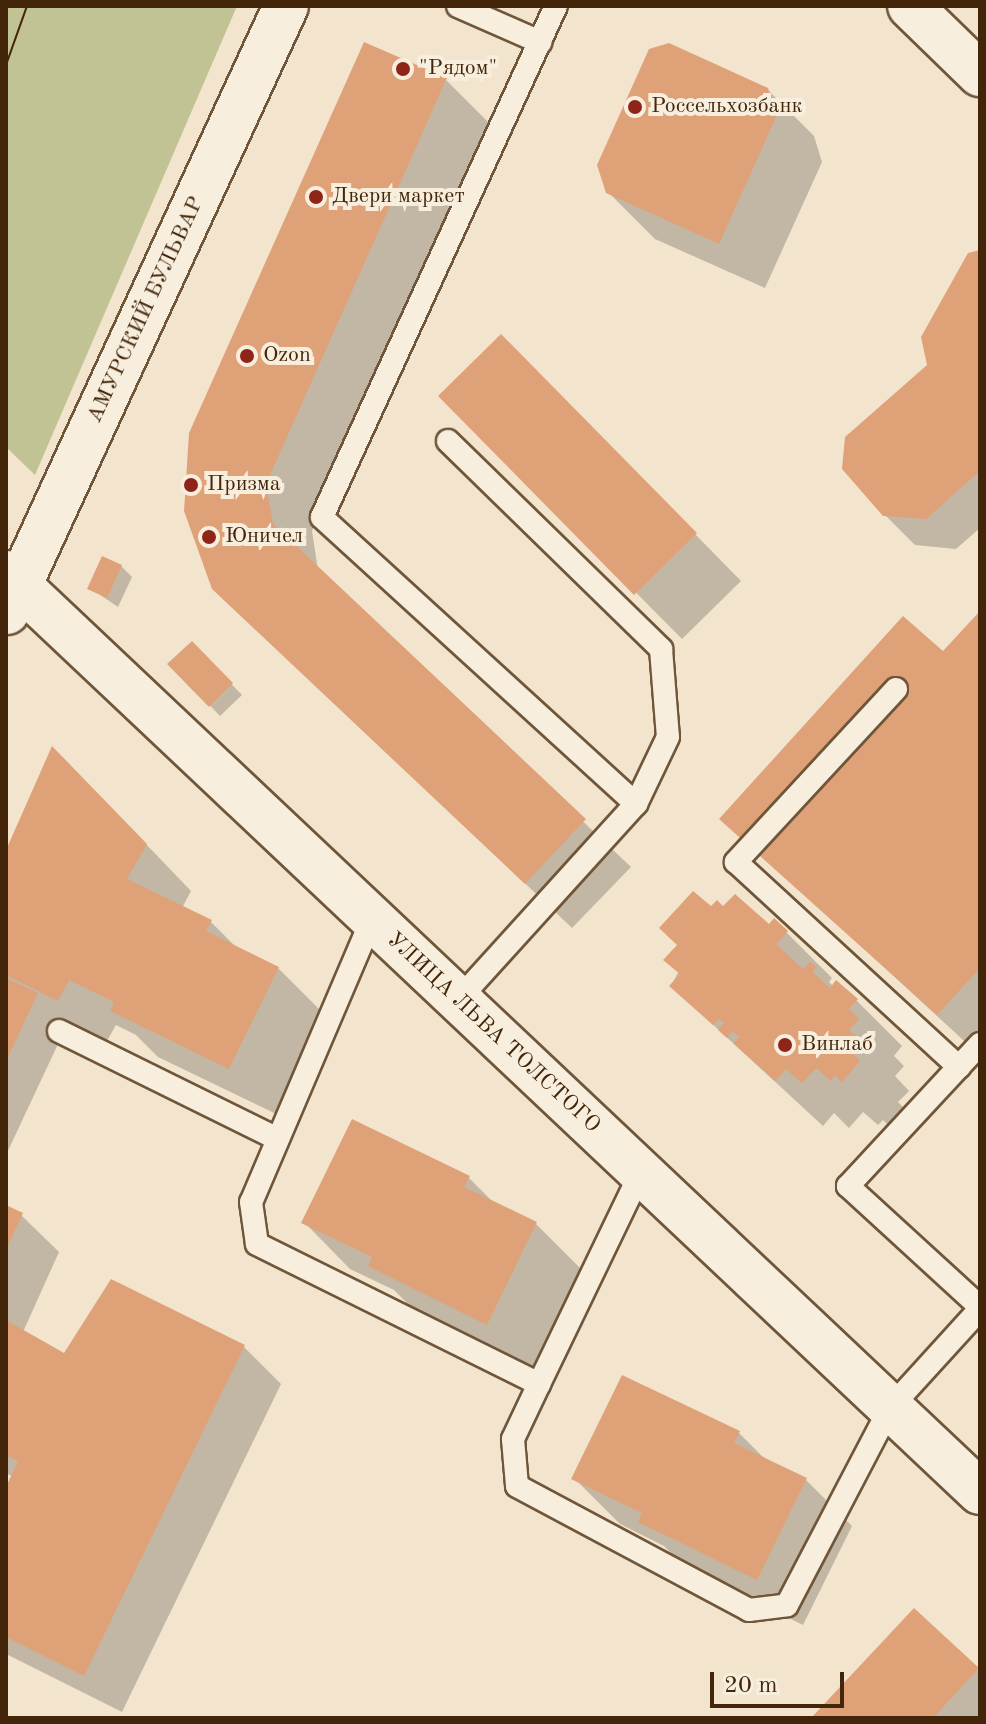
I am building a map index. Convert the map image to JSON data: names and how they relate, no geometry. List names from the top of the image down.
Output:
{
  "streets": {
    "street": ["АМУРСКИЙ БУЛЬВАР", "УЛИЦА ЛЬВА ТОЛСТОГО"]
  },
  "crossings": [
    ["АМУРСКИЙ БУЛЬВАР", "УЛИЦА ЛЬВА ТОЛСТОГО"]
  ],
  "places": [
    "\"Рядом\"",
    "Россельхозбанк",
    "Двери маркет",
    "Ozon",
    "Призма",
    "Юничел",
    "Винлаб"
  ],
  "scale_bar": "20 m"
}
